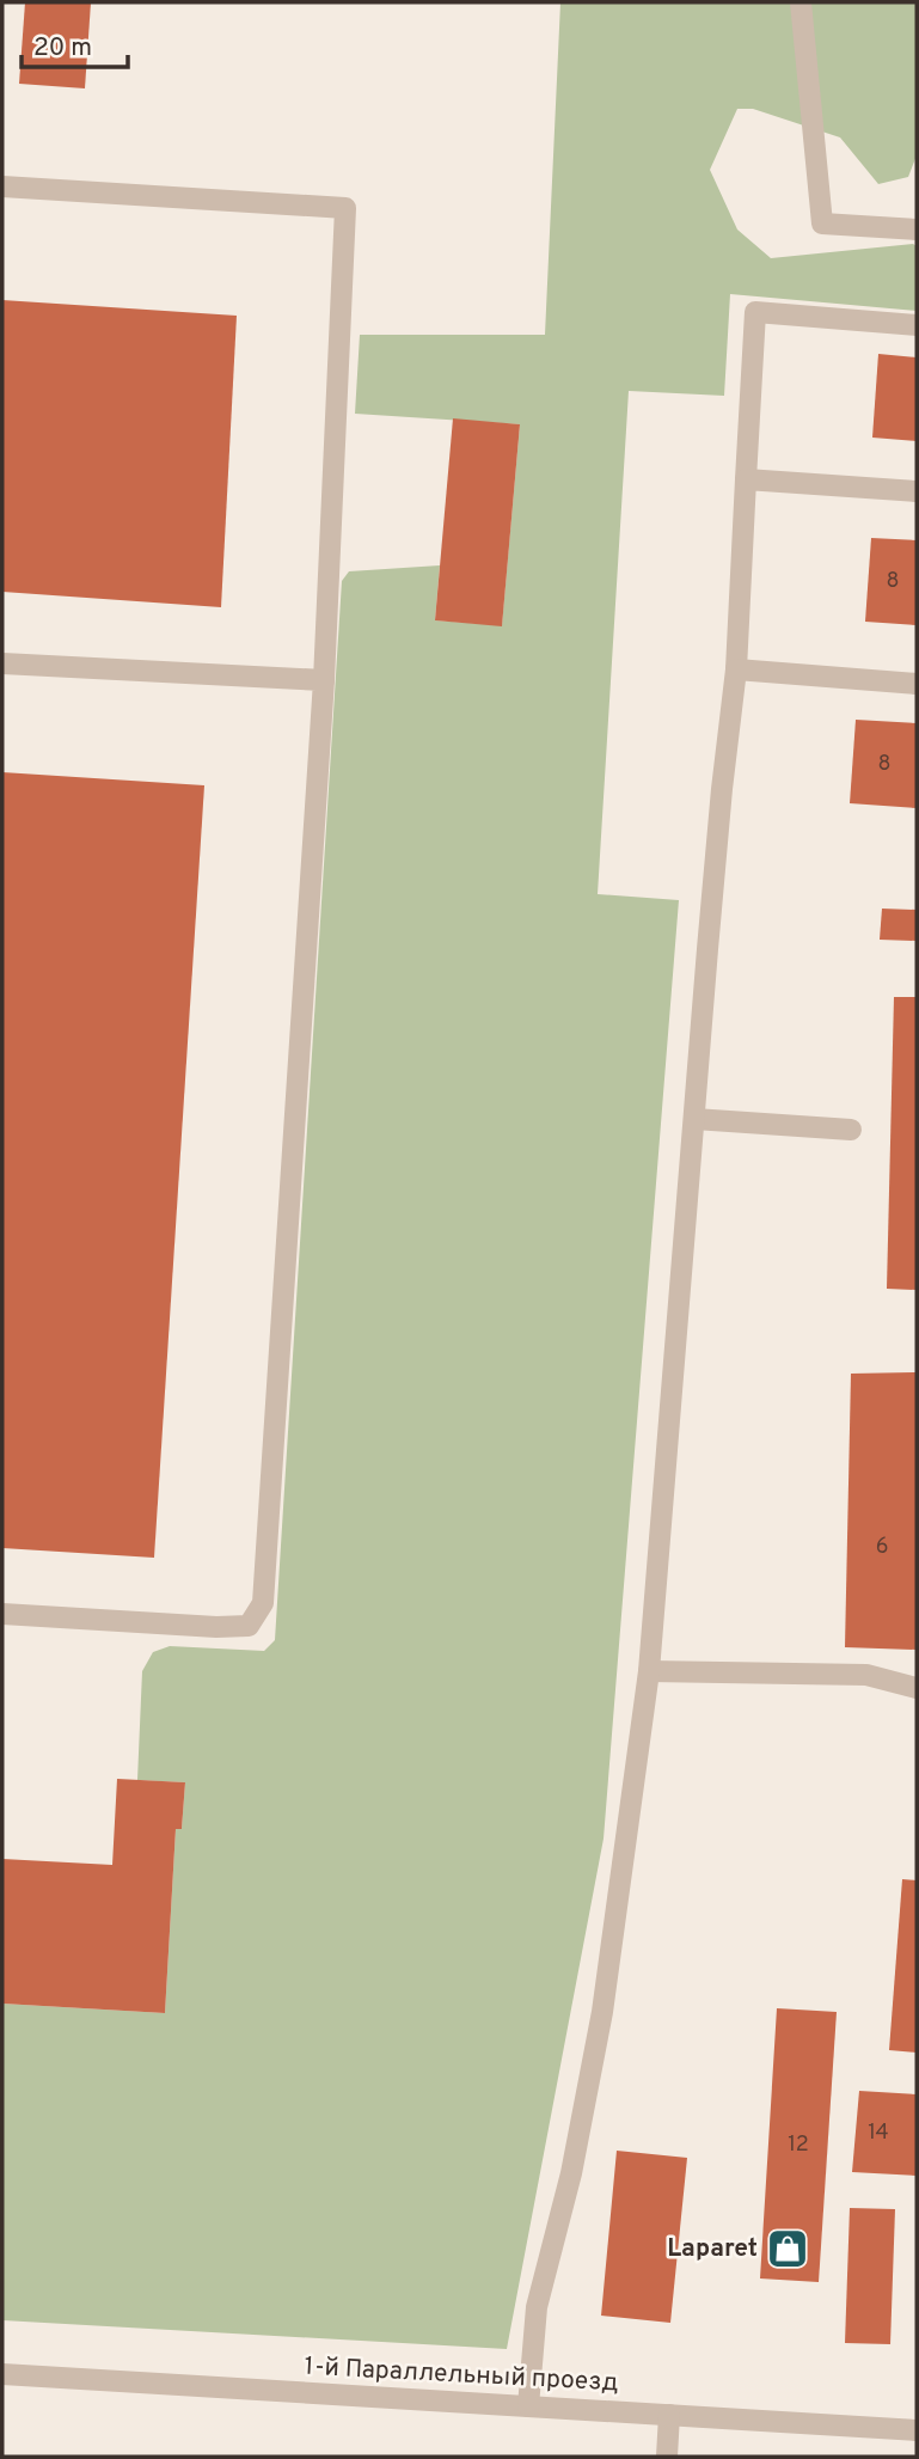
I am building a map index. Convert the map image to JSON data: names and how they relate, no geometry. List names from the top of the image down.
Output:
{
  "streets": {
    "street": ["1-й Параллельный проезд"]
  },
  "places": {
    "shop": ["Laparet"]
  },
  "house_numbers": [
    "8",
    "8",
    "6",
    "14",
    "12"
  ],
  "scale_bar": "20 m"
}
